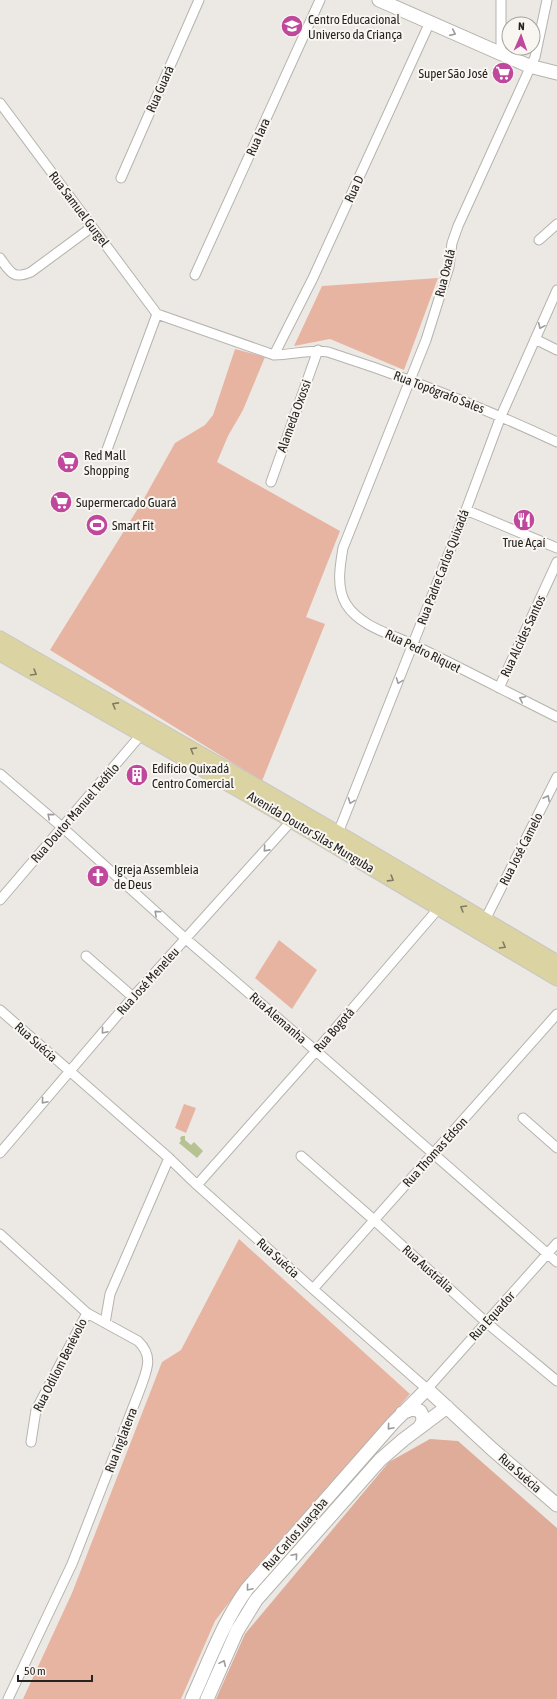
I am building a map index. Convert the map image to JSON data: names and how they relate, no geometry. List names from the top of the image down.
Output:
{
  "streets": {
    "main road": ["Avenida Doutor Silas Munguba"],
    "street": [
      "Rua Guará",
      "Rua Iara",
      "Rua D",
      "Rua Samuel Gurgel",
      "Rua Oxalá",
      "Rua Topógrafo Sales",
      "Alameda Oxossi",
      "Rua Padre Carlos Quixadá",
      "Rua Alcides Santos",
      "Rua Pedro Riquet",
      "Rua Doutor Manuel Teófilo",
      "Rua José Camelo",
      "Rua José Meneleu",
      "Rua Alemanha",
      "Rua Bogotá",
      "Rua Suécia",
      "Rua Thomas Edson",
      "Rua Austrália",
      "Rua Equador",
      "Rua Odilom Benévolo",
      "Rua Inglaterra",
      "Rua Carlos Juaçaba"
    ]
  },
  "crossings": [
    ["Rua Oxalá", "Rua Topógrafo Sales"],
    ["Rua Oxalá", "Rua Pedro Riquet"],
    ["Rua Topógrafo Sales", "Alameda Oxossi"],
    ["Rua Topógrafo Sales", "Rua Padre Carlos Quixadá"],
    ["Rua Padre Carlos Quixadá", "Rua Pedro Riquet"],
    ["Rua Padre Carlos Quixadá", "Avenida Doutor Silas Munguba"],
    ["Rua Alcides Santos", "Rua Pedro Riquet"],
    ["Rua Doutor Manuel Teófilo", "Avenida Doutor Silas Munguba"],
    ["Rua Doutor Manuel Teófilo", "Rua Alemanha"],
    ["Avenida Doutor Silas Munguba", "Rua José Camelo"],
    ["Avenida Doutor Silas Munguba", "Rua José Meneleu"],
    ["Avenida Doutor Silas Munguba", "Rua Bogotá"],
    ["Rua José Meneleu", "Rua Alemanha"],
    ["Rua José Meneleu", "Rua Suécia"],
    ["Rua Alemanha", "Rua Bogotá"],
    ["Rua Alemanha", "Rua Thomas Edson"],
    ["Rua Alemanha", "Rua Equador"],
    ["Rua Bogotá", "Rua Suécia"],
    ["Rua Suécia", "Rua Thomas Edson"],
    ["Rua Suécia", "Rua Equador"],
    ["Rua Suécia", "Rua Carlos Juaçaba"],
    ["Rua Thomas Edson", "Rua Austrália"],
    ["Rua Austrália", "Rua Equador"],
    ["Rua Equador", "Rua Carlos Juaçaba"],
    ["Rua Odilom Benévolo", "Rua Inglaterra"]
  ],
  "one_way": ["Rua Padre Carlos Quixadá", "Rua José Camelo", "Rua José Meneleu"],
  "places": {
    "school or university": ["Centro Educacional Universo da Criança"],
    "supermarket": ["Super São José", "Red Mall Shopping", "Supermercado Guará"],
    "restaurant": ["True Açaí"],
    "sports": ["Smart Fit"],
    "building": ["Edifício Quixadá Centro Comercial"],
    "church": ["Igreja Assembleia de Deus"]
  },
  "scale_bar": "50 m",
  "north": "top"
}
